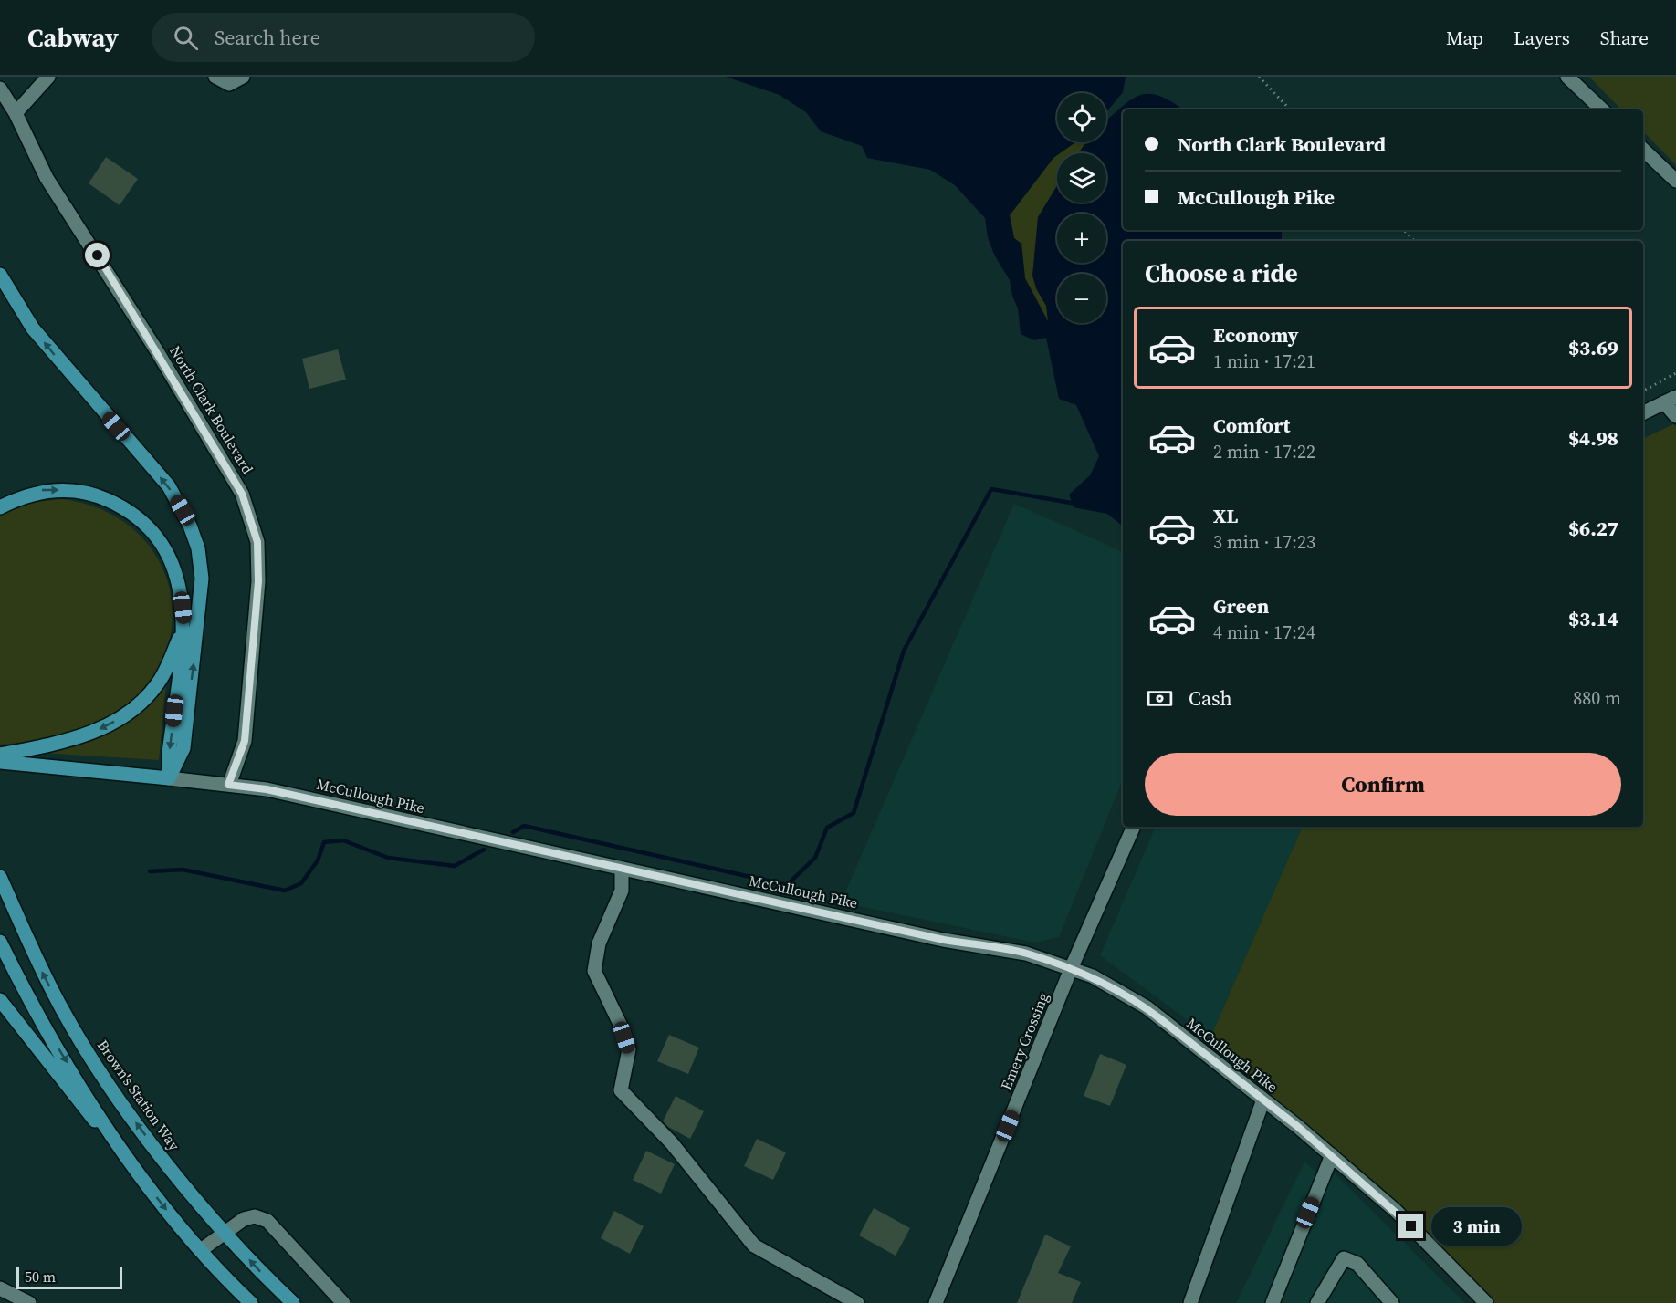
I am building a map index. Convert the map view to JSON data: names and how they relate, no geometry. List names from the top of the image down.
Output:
{
  "streets": {
    "main road": ["McCullough Pike", "Brown's Station Way"],
    "street": ["North Clark Boulevard", "Emery Crossing"]
  },
  "crossings": [
    ["North Clark Boulevard", "McCullough Pike"],
    ["McCullough Pike", "Emery Crossing"]
  ],
  "scale_bar": "50 m",
  "page": {
    "header": "Cabway",
    "search": "Search here",
    "nav": ["Map", "Layers", "Share"],
    "map_buttons": ["+", "−"],
    "banner": ["North Clark Boulevard", "McCullough Pike"],
    "heading": "Choose a ride",
    "list": [
      {
        "name": "Economy",
        "note": "1 min · 17:21",
        "value": "$3.69"
      },
      {
        "name": "Comfort",
        "note": "2 min · 17:22",
        "value": "$4.98"
      },
      {
        "name": "XL",
        "note": "3 min · 17:23",
        "value": "$6.27"
      },
      {
        "name": "Green",
        "note": "4 min · 17:24",
        "value": "$3.14"
      }
    ],
    "pay": ["Cash", "880 m"],
    "buttons": "Confirm",
    "bubble": "3 min",
    "scale": "50 m"
  }
}
